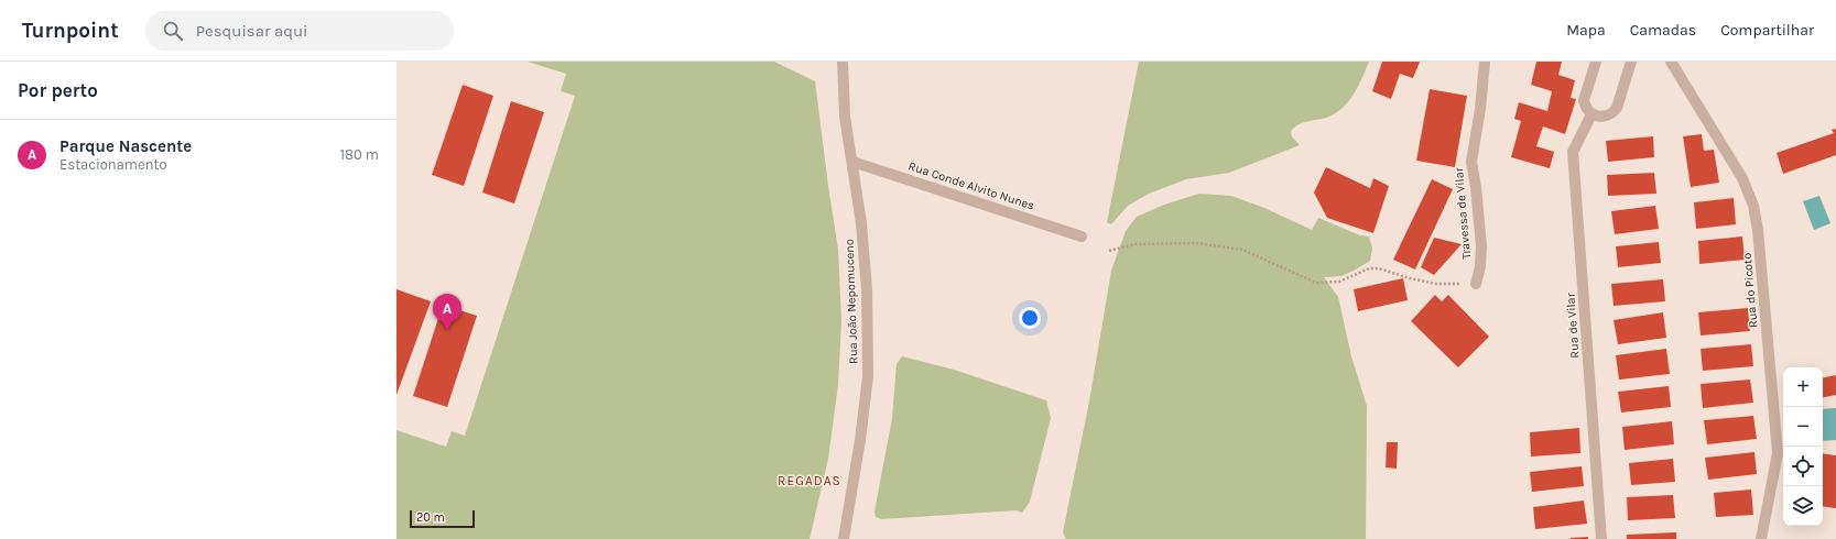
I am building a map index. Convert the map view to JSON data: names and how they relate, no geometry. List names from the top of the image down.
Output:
{
  "streets": {
    "street": [
      "Rua Conde Alvito Nunes",
      "Travessa de Vilar",
      "Rua do Picoto",
      "Rua João Nepomuceno",
      "Rua de Vilar"
    ]
  },
  "crossings": [
    ["Rua Conde Alvito Nunes", "Rua João Nepomuceno"]
  ],
  "districts": ["REGADAS"],
  "scale_bar": "20 m",
  "page": {
    "header": "Turnpoint",
    "search": "Pesquisar aqui",
    "nav": ["Mapa", "Camadas", "Compartilhar"],
    "heading": "Por perto",
    "list": [
      {
        "mark": "A",
        "name": "Parque Nascente",
        "note": "Estacionamento",
        "value": "180 m"
      }
    ],
    "pins": "A",
    "map_buttons": ["+", "−"],
    "scale": "20 m"
  }
}
